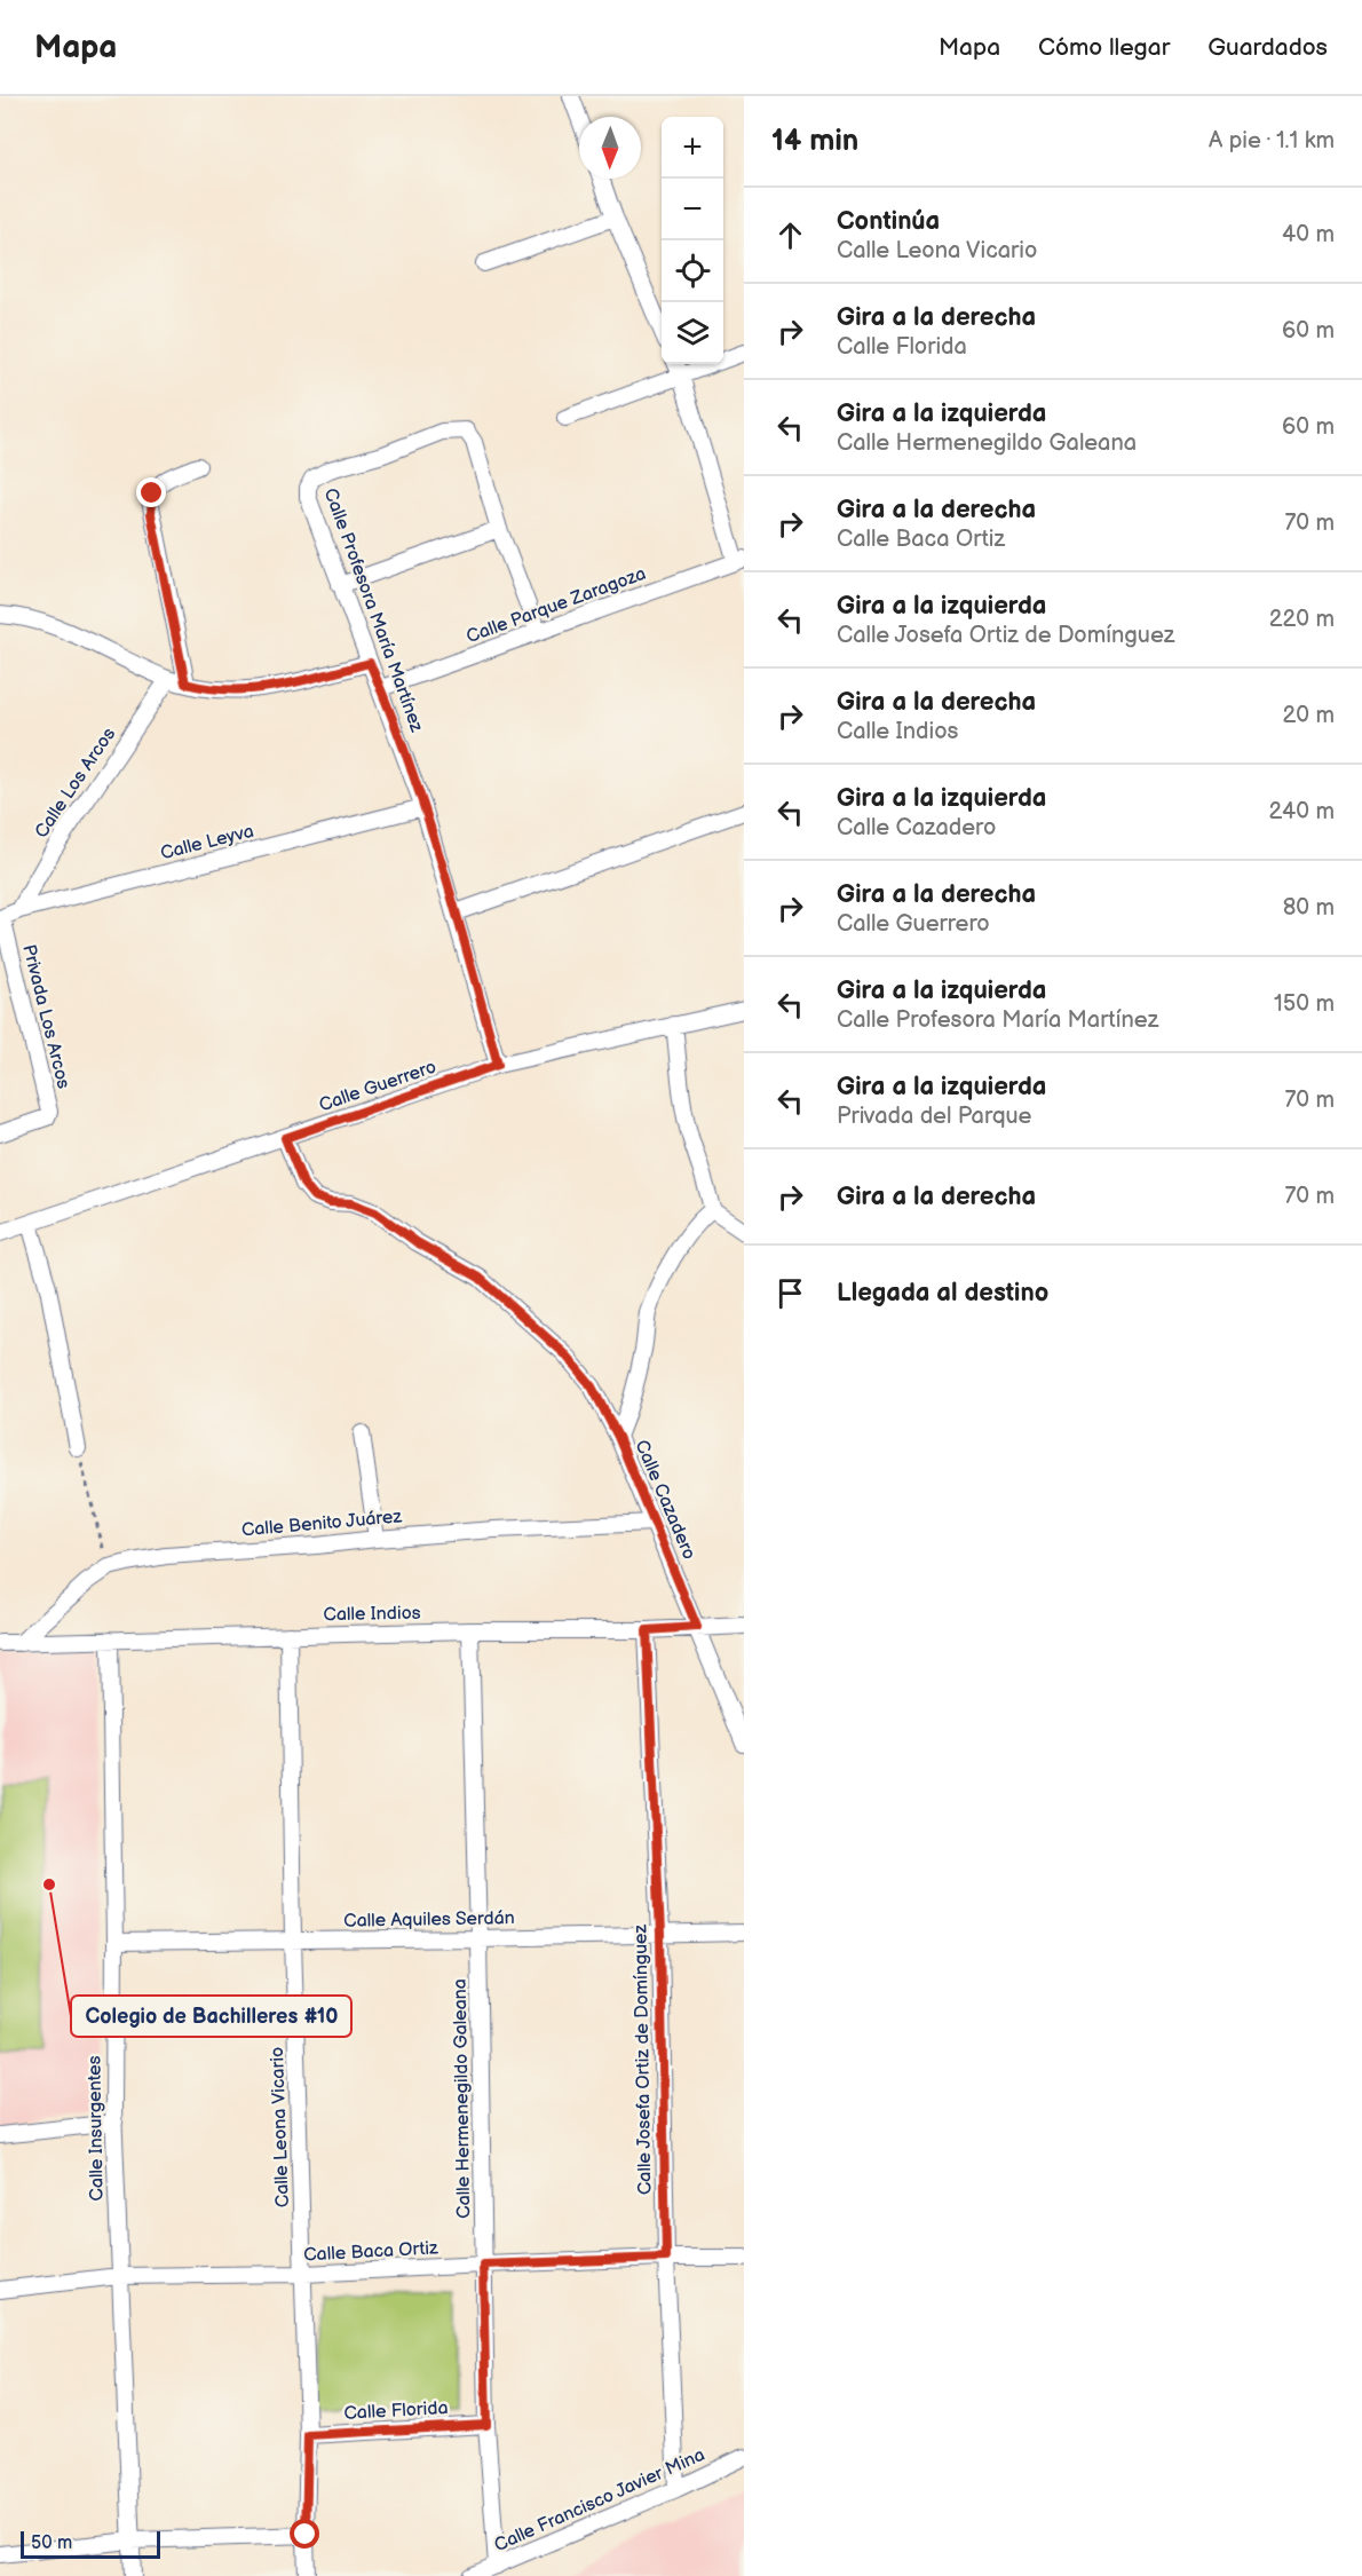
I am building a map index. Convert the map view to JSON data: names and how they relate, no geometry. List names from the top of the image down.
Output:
{
  "streets": {
    "street": [
      "Calle Parque Zaragoza",
      "Calle Profesora María Martínez",
      "Calle Los Arcos",
      "Calle Leyva",
      "Privada Los Arcos",
      "Calle Guerrero",
      "Calle Cazadero",
      "Calle Benito Juárez",
      "Calle Indios",
      "Calle Aquiles Serdán",
      "Calle Josefa Ortiz de Domínguez",
      "Calle Hermenegildo Galeana",
      "Calle Leona Vicario",
      "Calle Insurgentes",
      "Calle Baca Ortiz",
      "Calle Florida",
      "Calle Francisco Javier Mina"
    ]
  },
  "crossings": [
    ["Calle Parque Zaragoza", "Calle Profesora María Martínez"],
    ["Calle Profesora María Martínez", "Calle Leyva"],
    ["Calle Profesora María Martínez", "Calle Guerrero"],
    ["Calle Los Arcos", "Calle Leyva"],
    ["Calle Leyva", "Privada Los Arcos"],
    ["Calle Guerrero", "Calle Cazadero"],
    ["Calle Cazadero", "Calle Benito Juárez"],
    ["Calle Cazadero", "Calle Indios"],
    ["Calle Benito Juárez", "Calle Indios"],
    ["Calle Indios", "Calle Josefa Ortiz de Domínguez"],
    ["Calle Indios", "Calle Hermenegildo Galeana"],
    ["Calle Indios", "Calle Leona Vicario"],
    ["Calle Indios", "Calle Insurgentes"],
    ["Calle Aquiles Serdán", "Calle Josefa Ortiz de Domínguez"],
    ["Calle Aquiles Serdán", "Calle Hermenegildo Galeana"],
    ["Calle Aquiles Serdán", "Calle Leona Vicario"],
    ["Calle Aquiles Serdán", "Calle Insurgentes"],
    ["Calle Josefa Ortiz de Domínguez", "Calle Baca Ortiz"],
    ["Calle Josefa Ortiz de Domínguez", "Calle Francisco Javier Mina"],
    ["Calle Hermenegildo Galeana", "Calle Baca Ortiz"],
    ["Calle Hermenegildo Galeana", "Calle Florida"],
    ["Calle Hermenegildo Galeana", "Calle Francisco Javier Mina"],
    ["Calle Leona Vicario", "Calle Baca Ortiz"],
    ["Calle Leona Vicario", "Calle Florida"],
    ["Calle Insurgentes", "Calle Baca Ortiz"]
  ],
  "places": ["Colegio de Bachilleres #10"],
  "scale_bar": "50 m",
  "north": "bottom",
  "page": {
    "header": "Mapa",
    "nav": ["Mapa", "Cómo llegar", "Guardados"],
    "heading": ["14 min", "A pie · 1.1 km"],
    "map_buttons": ["+", "−"],
    "list": [
      ["Continúa", "Calle Leona Vicario", "40 m"],
      ["Gira a la derecha", "Calle Florida", "60 m"],
      ["Gira a la izquierda", "Calle Hermenegildo Galeana", "60 m"],
      ["Gira a la derecha", "Calle Baca Ortiz", "70 m"],
      ["Gira a la izquierda", "Calle Josefa Ortiz de Domínguez", "220 m"],
      ["Gira a la derecha", "Calle Indios", "20 m"],
      ["Gira a la izquierda", "Calle Cazadero", "240 m"],
      ["Gira a la derecha", "Calle Guerrero", "80 m"],
      ["Gira a la izquierda", "Calle Profesora María Martínez", "150 m"],
      ["Gira a la izquierda", "Privada del Parque", "70 m"],
      ["Gira a la derecha", "70 m"],
      "Llegada al destino"
    ],
    "scale": "50 m"
  }
}
